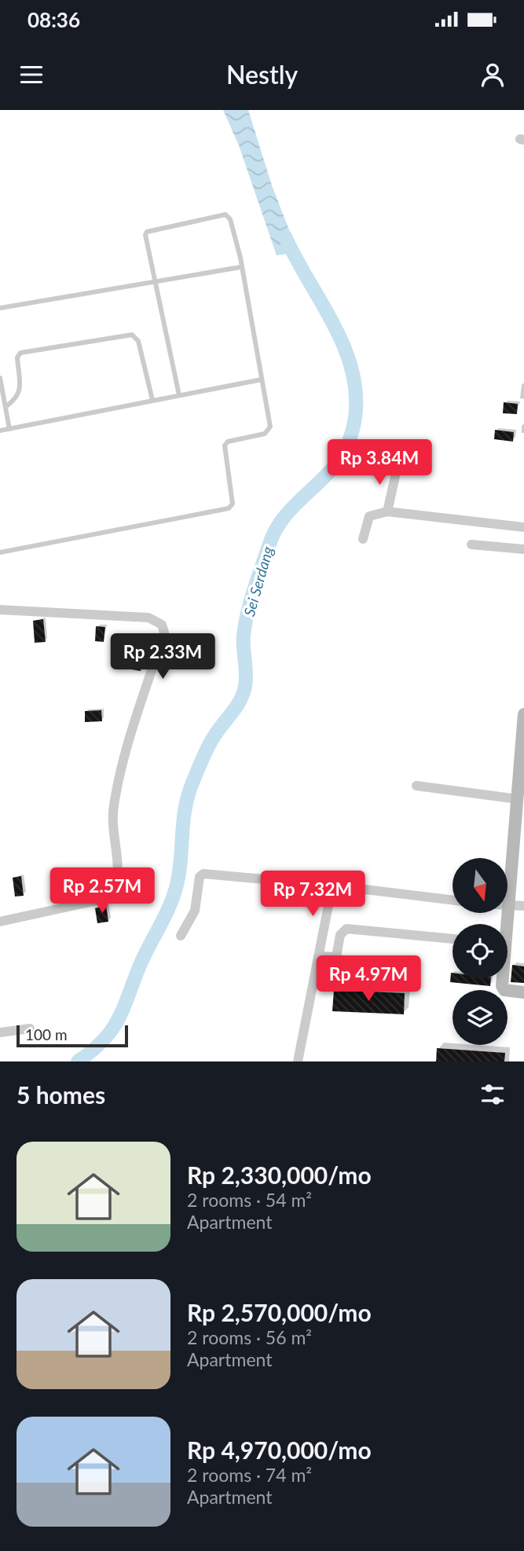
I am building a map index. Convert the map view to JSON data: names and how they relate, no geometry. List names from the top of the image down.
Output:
{
  "water": ["Sei Serdang"],
  "scale_bar": "100 m",
  "north": "bottom",
  "page": {
    "status": "08:36",
    "header": "Nestly",
    "price": [
      "Rp 3.84M",
      "Rp 2.33M",
      "Rp 2.57M",
      "Rp 7.32M",
      "Rp 4.97M"
    ],
    "scale": "100 m",
    "heading": "5 homes",
    "list": [
      {
        "name": "Rp 2,330,000/mo",
        "note": "2 rooms · 54 m² · Apartment"
      },
      {
        "name": "Rp 2,570,000/mo",
        "note": "2 rooms · 56 m² · Apartment"
      },
      {
        "name": "Rp 4,970,000/mo",
        "note": "2 rooms · 74 m² · Apartment"
      }
    ]
  }
}
